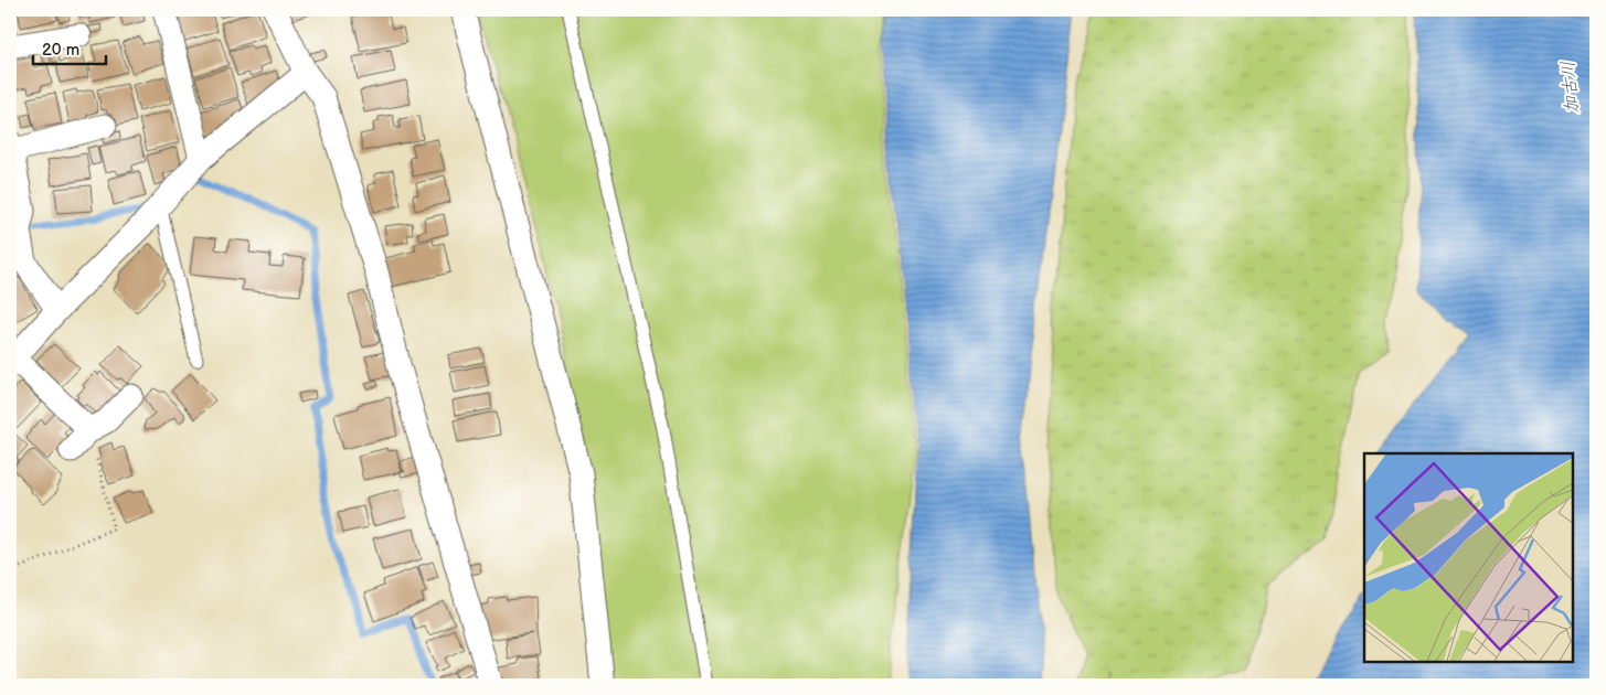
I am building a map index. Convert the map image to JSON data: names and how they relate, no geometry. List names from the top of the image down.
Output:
{
  "water": ["加古川"],
  "scale_bar": "20 m"
}
